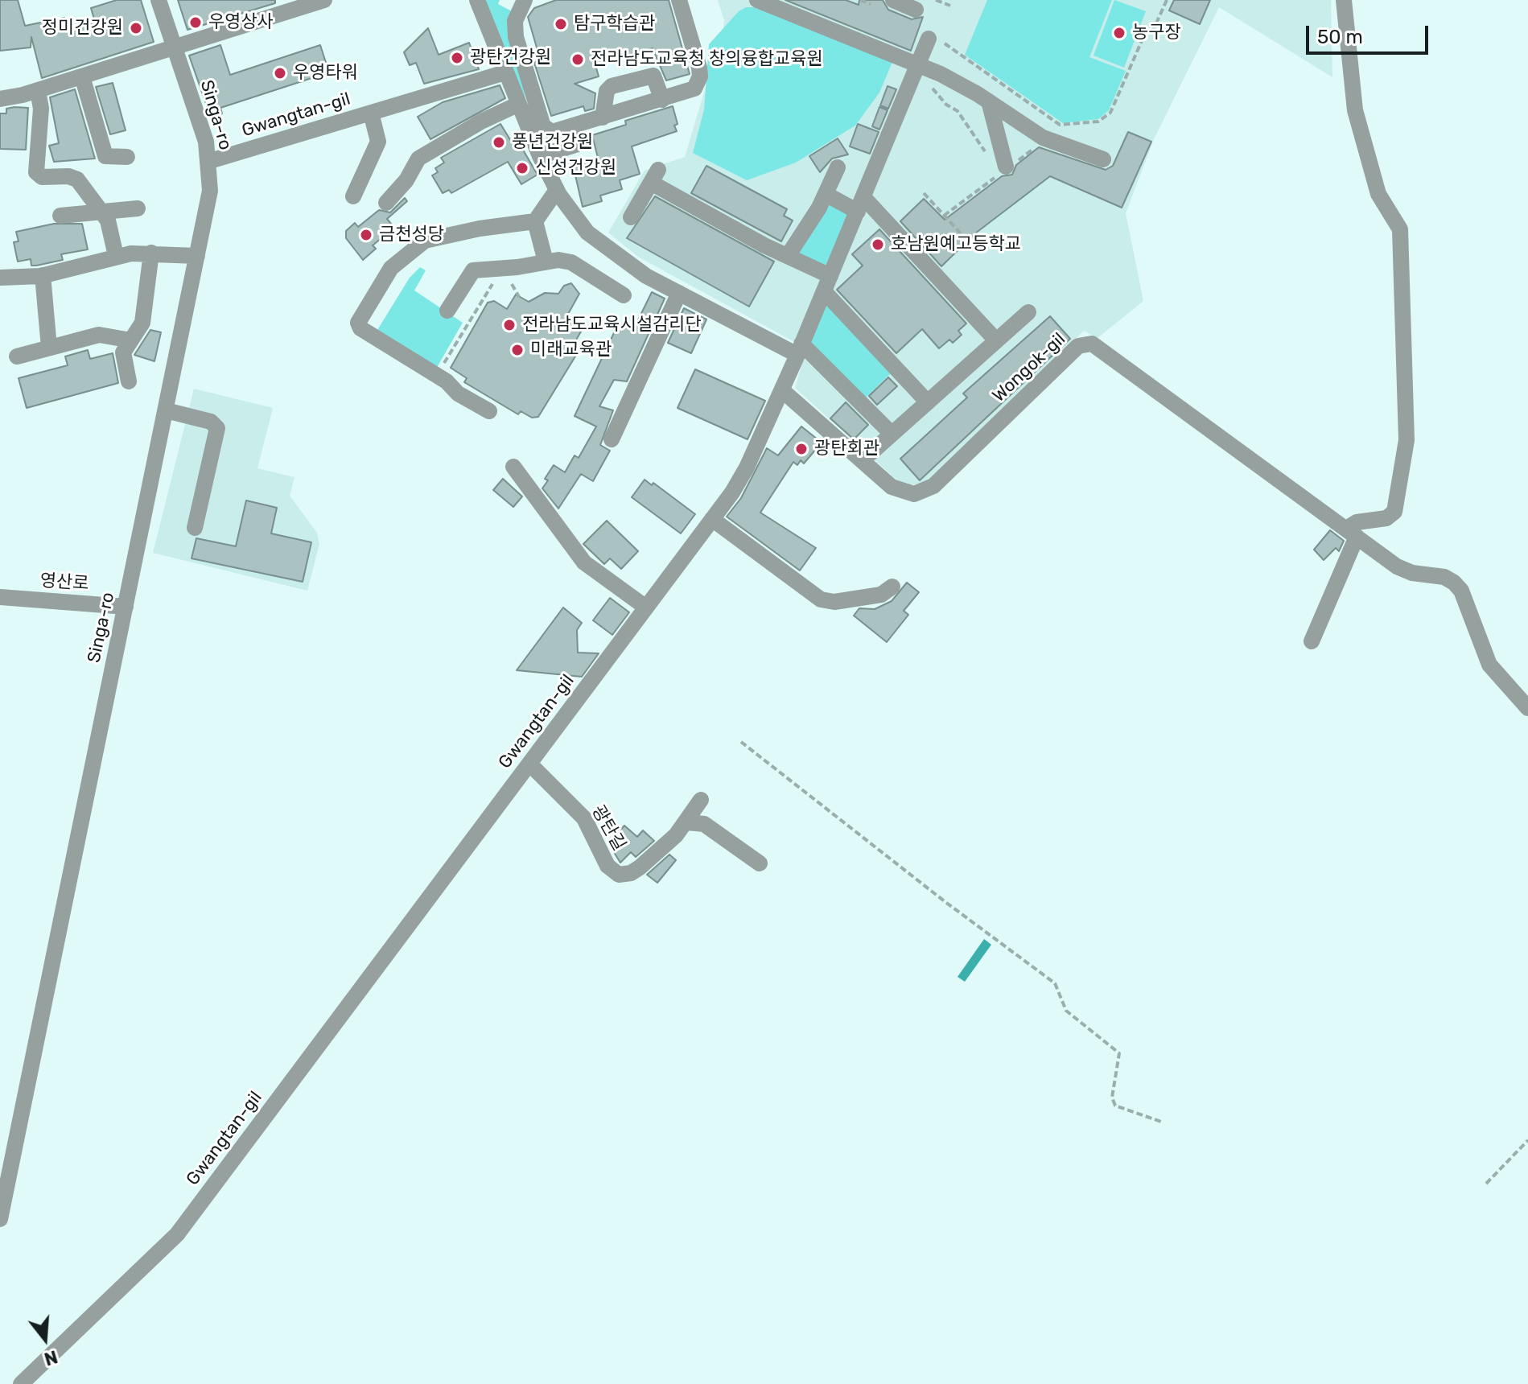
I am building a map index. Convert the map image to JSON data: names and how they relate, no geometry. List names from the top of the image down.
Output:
{
  "streets": {
    "street": [
      "Singa-ro",
      "Gwangtan-gil",
      "Wongok-gil",
      "영산로",
      "광탄길"
    ]
  },
  "crossings": [
    ["Singa-ro", "Gwangtan-gil"],
    ["Singa-ro", "영산로"],
    ["Gwangtan-gil", "Wongok-gil"],
    ["Gwangtan-gil", "광탄길"]
  ],
  "places": [
    "우영상사",
    "탐구학습관",
    "정미건강원",
    "농구장",
    "광탄건강원",
    "전라남도교육청 창의융합교육원",
    "우영타워",
    "풍년건강원",
    "신성건강원",
    "금천성당",
    "호남원예고등학교",
    "전라남도교육시설감리단",
    "미래교육관",
    "광탄회관"
  ],
  "scale_bar": "50 m",
  "north": "bottom"
}
